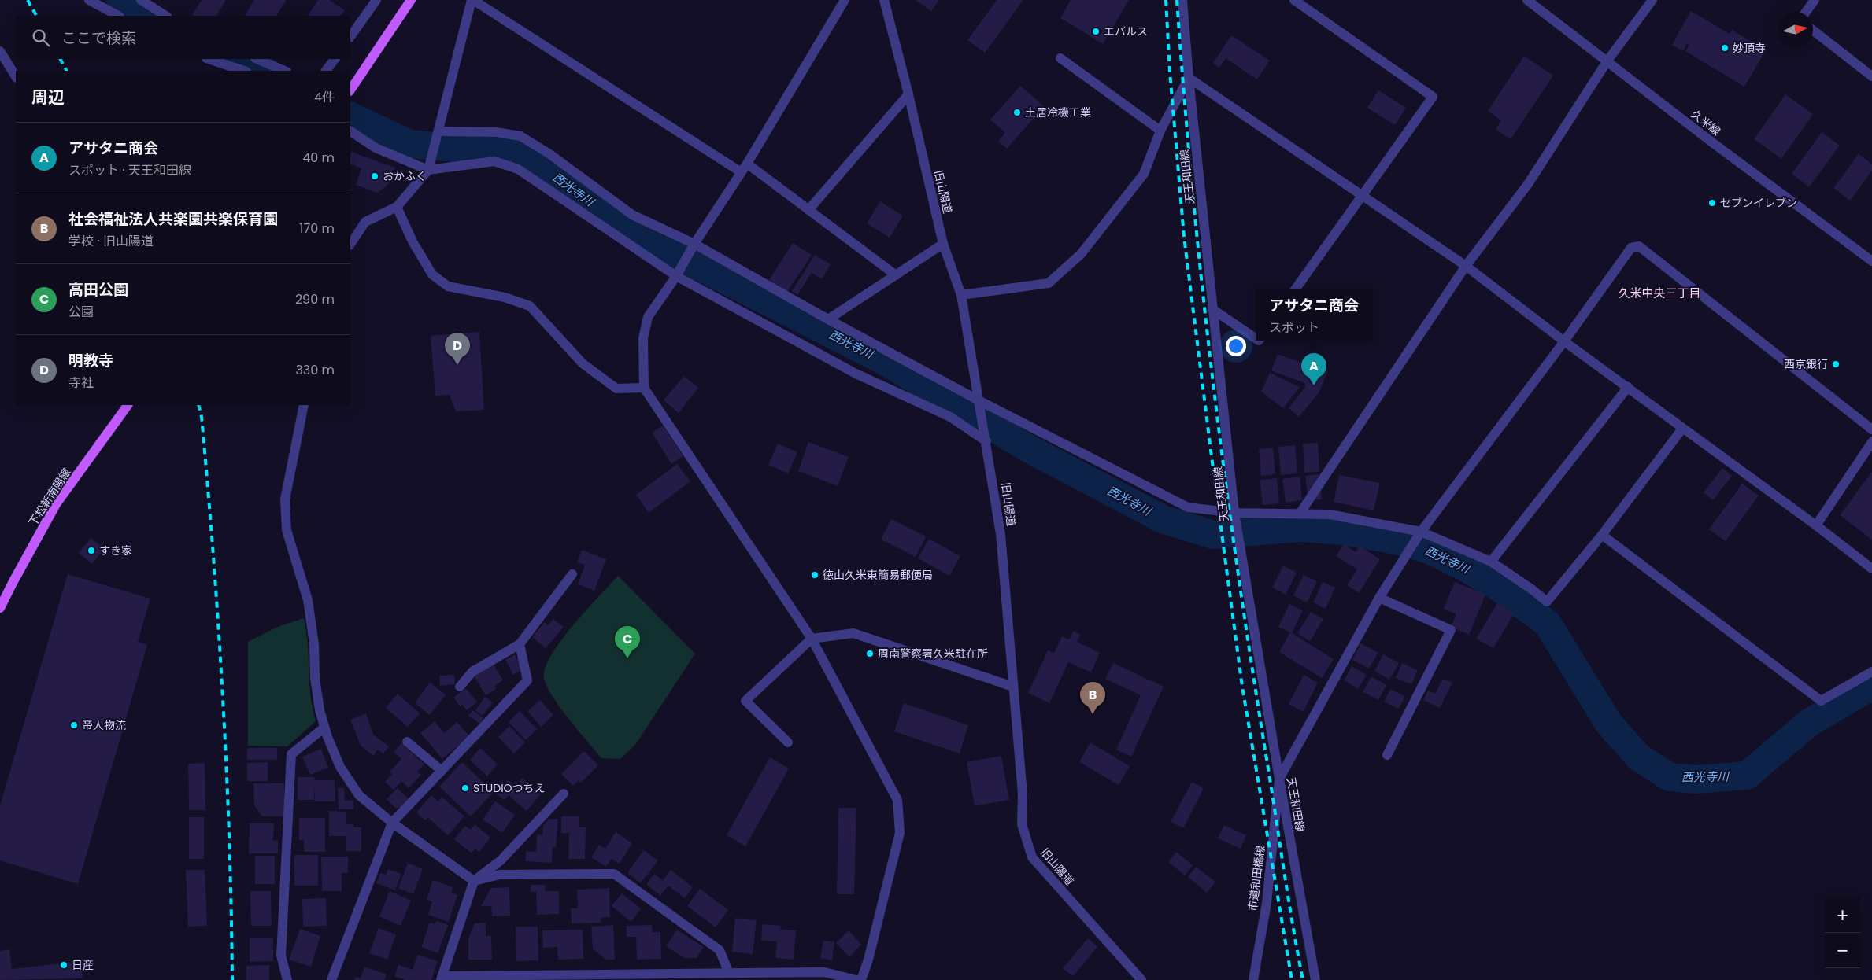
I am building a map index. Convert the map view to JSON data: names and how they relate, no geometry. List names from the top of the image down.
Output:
{
  "streets": {
    "main road": ["下松新南陽線"],
    "street": [
      "久米線",
      "天王和田線",
      "旧山陽道",
      "市道和田橋線"
    ]
  },
  "crossings": [
    ["天王和田線", "市道和田橋線"]
  ],
  "districts": ["久米中央三丁目"],
  "water": ["西光寺川"],
  "places": [
    "エバルス",
    "妙頂寺",
    "土居冷機工業",
    "おかふく",
    "セブンイレブン",
    "西京銀行",
    "すき家",
    "徳山久米東簡易郵便局",
    "周南警察署久米駐在所",
    "帝人物流",
    "STUDIOつちえ",
    "日産"
  ],
  "north": "right",
  "page": {
    "search": "ここで検索",
    "heading": ["周辺", "4件"],
    "list": [
      {
        "mark": "A",
        "name": "アサタニ商会",
        "note": "スポット · 天王和田線",
        "value": "40 m"
      },
      {
        "mark": "B",
        "name": "社会福祉法人共楽園共楽保育園",
        "note": "学校 · 旧山陽道",
        "value": "170 m"
      },
      {
        "mark": "C",
        "name": "高田公園",
        "note": "公園",
        "value": "290 m"
      },
      {
        "mark": "D",
        "name": "明教寺",
        "note": "寺社",
        "value": "330 m"
      }
    ],
    "popup": ["アサタニ商会", "スポット"],
    "pins": [
      "D",
      "A",
      "C",
      "B"
    ],
    "map_buttons": ["+", "−"]
  }
}
